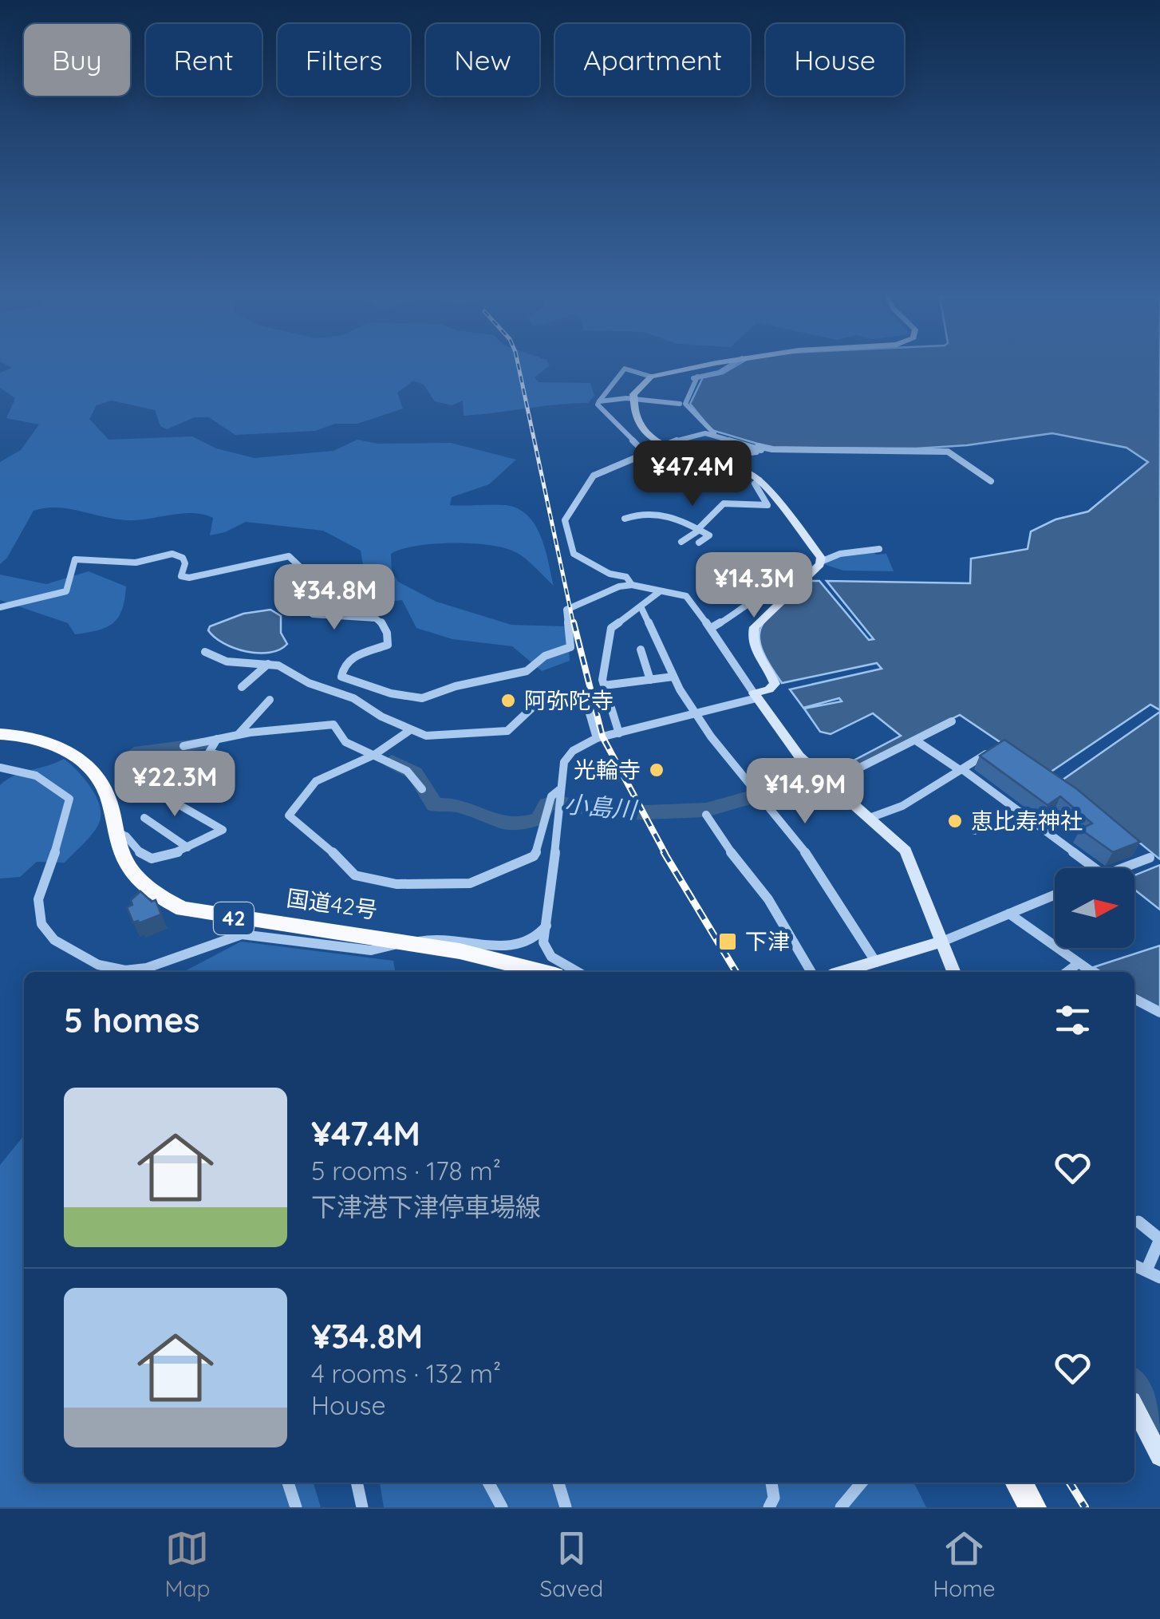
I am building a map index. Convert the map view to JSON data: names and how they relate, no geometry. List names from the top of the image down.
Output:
{
  "streets": {
    "highway": ["国道42号", "42"]
  },
  "water": ["小島川"],
  "places": {
    "other": ["阿弥陀寺", "光輪寺", "恵比寿神社"],
    "transit": ["下津"]
  },
  "north": "right",
  "page": {
    "chip": [
      "Buy",
      "Rent",
      "Filters",
      "New",
      "Apartment",
      "House"
    ],
    "price": [
      "¥47.4M",
      "¥14.3M",
      "¥34.8M",
      "¥22.3M",
      "¥14.9M"
    ],
    "heading": "5 homes",
    "list": [
      {
        "name": "¥47.4M",
        "note": "5 rooms · 178 m² · 下津港下津停車場線"
      },
      {
        "name": "¥34.8M",
        "note": "4 rooms · 132 m² · House"
      }
    ],
    "tabs": ["Map", "Saved", "Home"]
  }
}
